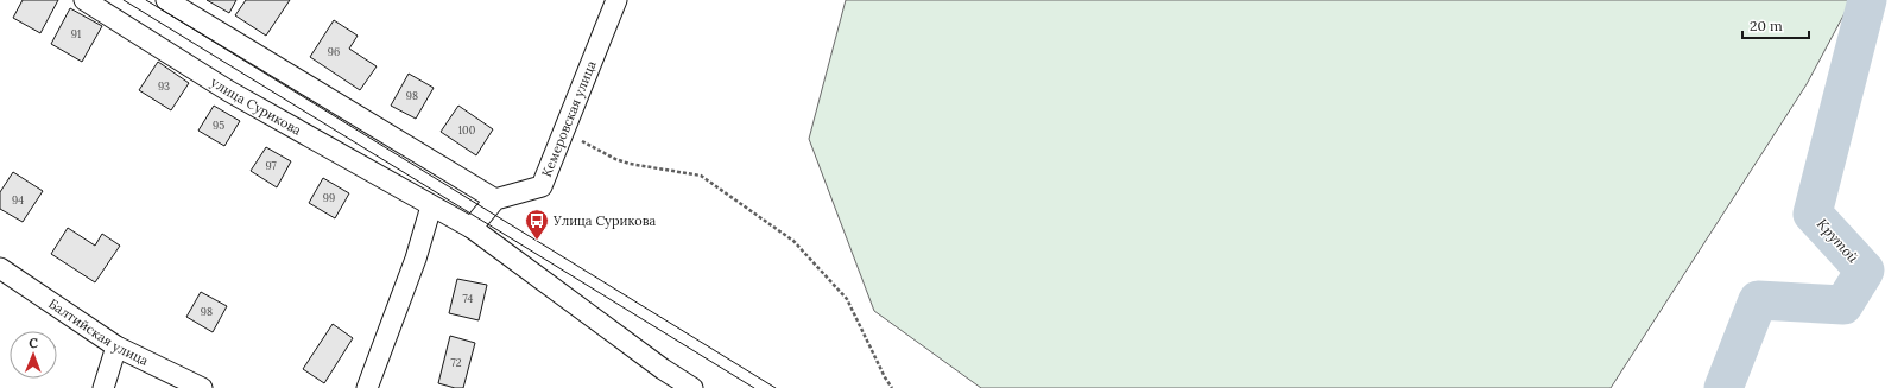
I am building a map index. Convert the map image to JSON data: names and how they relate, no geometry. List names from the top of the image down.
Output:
{
  "streets": {
    "street": ["улица Сурикова", "Кемеровская улица", "Балтийская улица"]
  },
  "water": ["Крутой"],
  "places": {
    "bus stop": ["Улица Сурикова"]
  },
  "house_numbers": [
    "91",
    "96",
    "93",
    "98",
    "95",
    "100",
    "97",
    "99",
    "94",
    "74",
    "98",
    "72"
  ],
  "scale_bar": "20 m",
  "north": "top"
}
